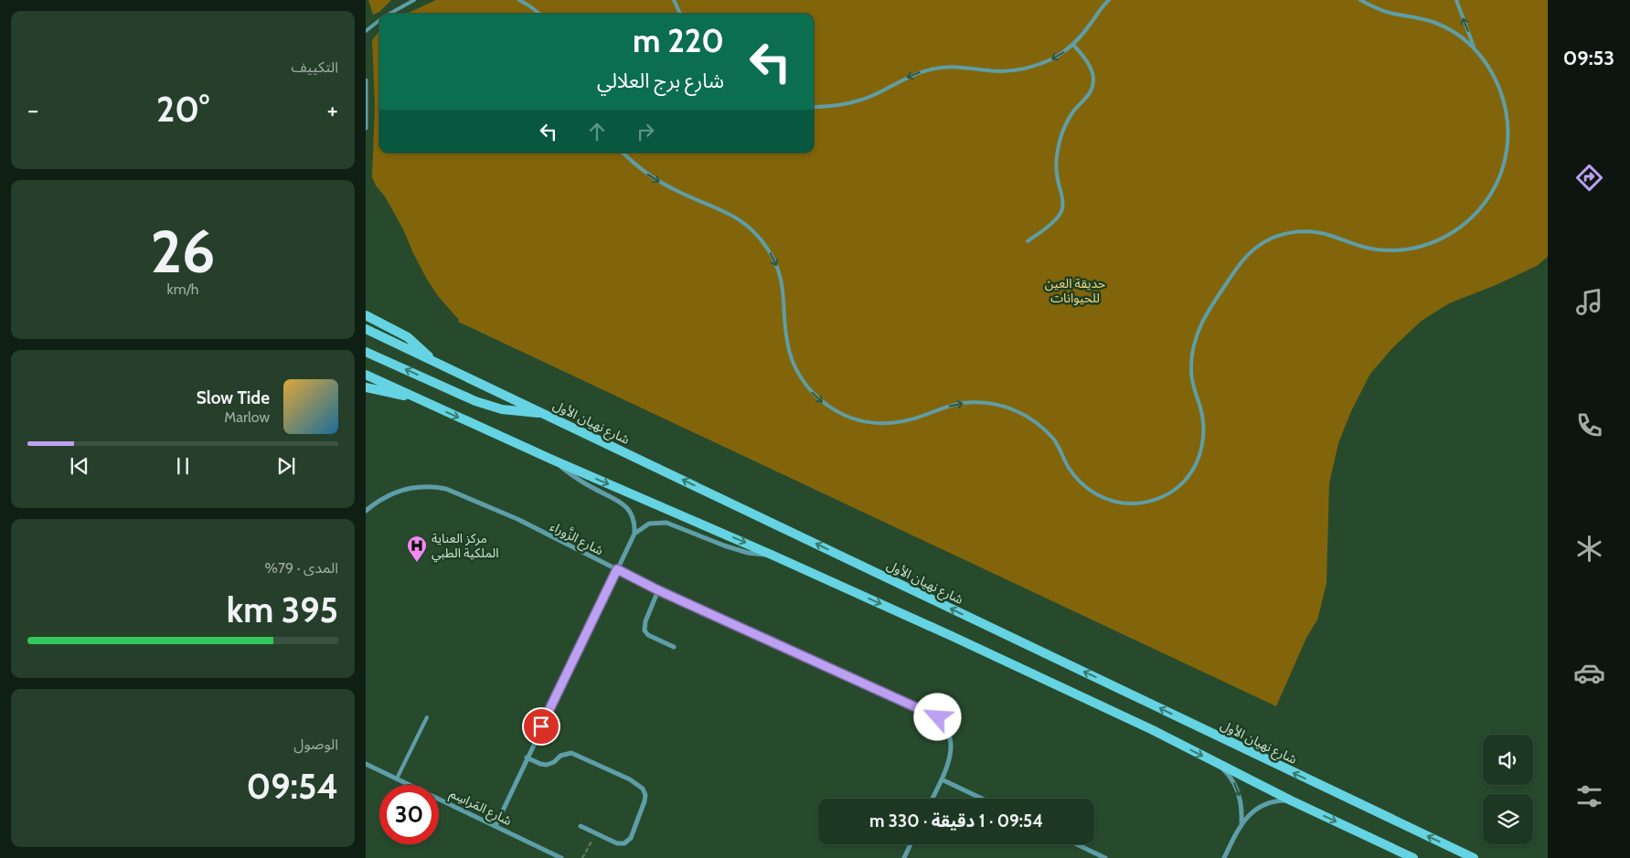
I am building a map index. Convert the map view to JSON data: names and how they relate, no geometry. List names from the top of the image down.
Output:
{
  "streets": {
    "main road": ["شارع نهيان الأول"],
    "street": ["شارع الزَّوراء", "شارع المَراسِم"]
  },
  "parks": ["حديقة العين للحيوانات"],
  "places": {
    "hospital": ["مركز العناية الملكية الطبي"]
  },
  "page": {
    "tabs": "09:53",
    "tile": [
      "التكييف",
      ["26", "km/h"],
      ["المدى · 79%", "395 km"],
      ["الوصول", "09:54"]
    ],
    "turn": ["220 m", "شارع برج العلالي"],
    "heat": ["−", "20°", "+"],
    "song": ["Slow Tide", "Marlow"],
    "limit": "30",
    "trip": "09:54 · 1 دقيقة · 330 m"
  }
}
